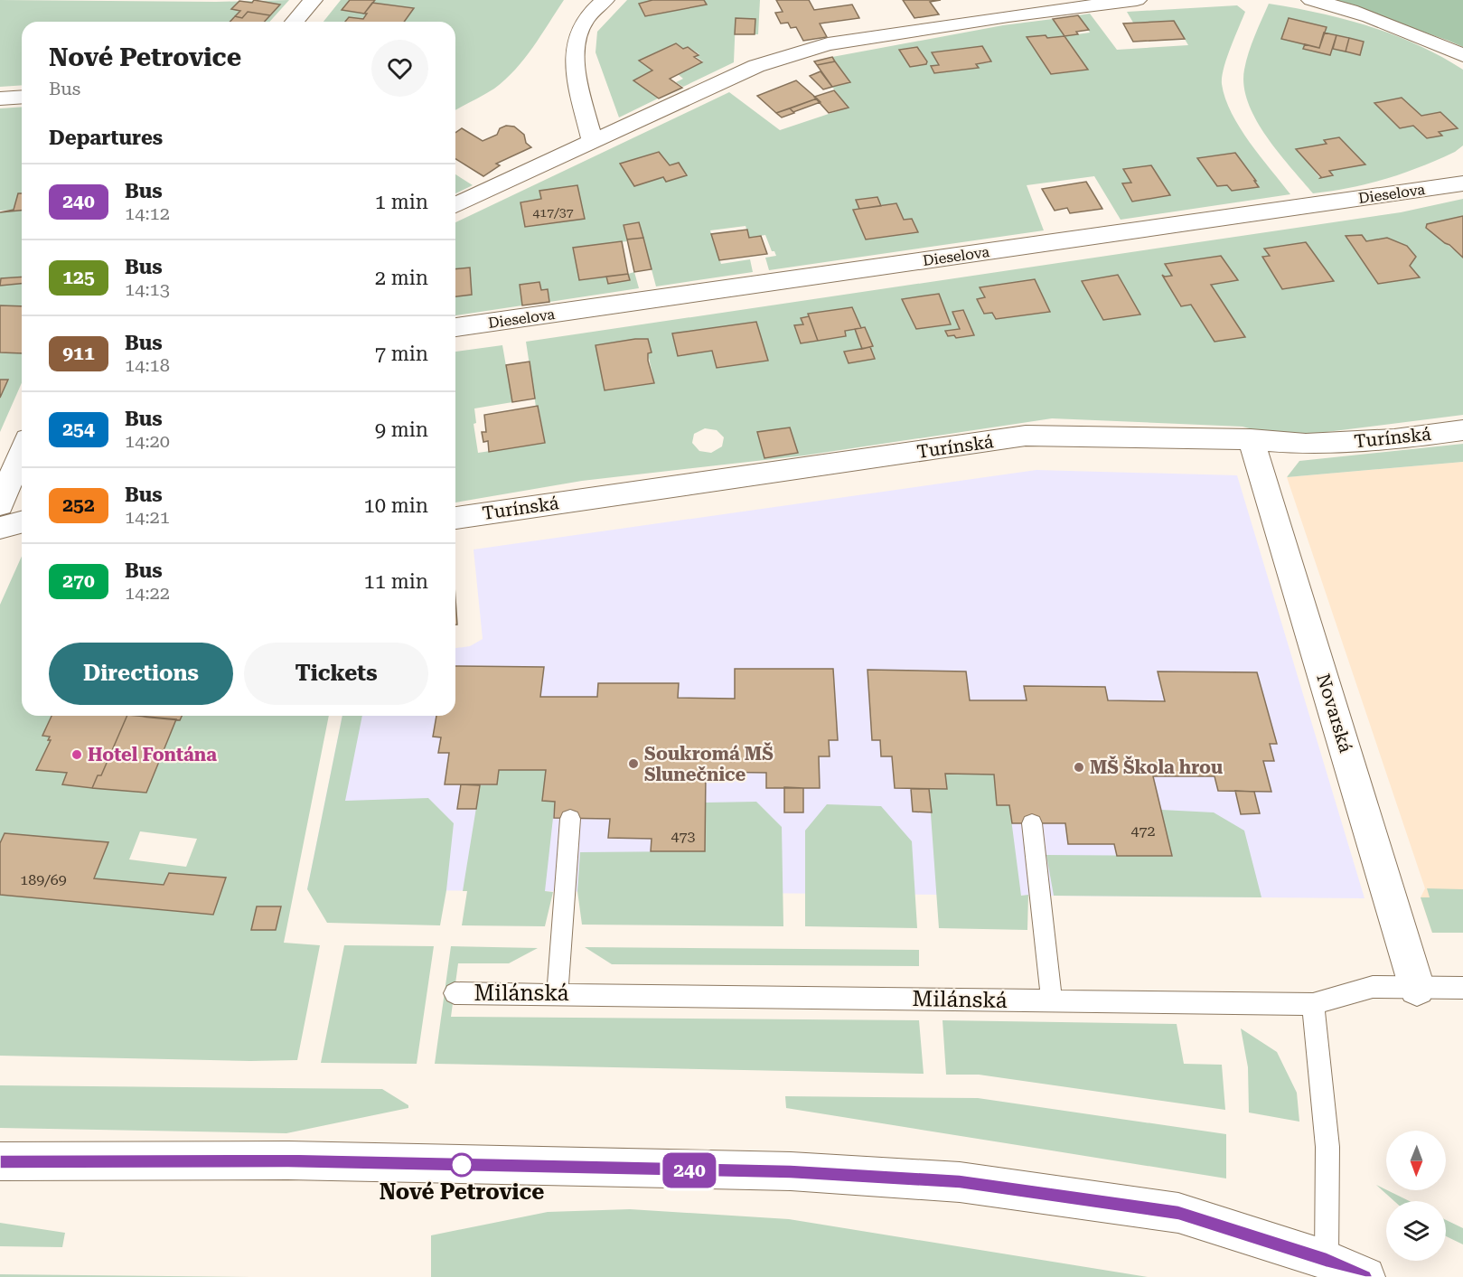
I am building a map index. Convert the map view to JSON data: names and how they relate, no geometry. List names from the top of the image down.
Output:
{
  "streets": {
    "street": ["Dieselova", "Turínská", "Novarská"],
    "lane": ["Milánská"]
  },
  "crossings": [
    ["Turínská", "Novarská"],
    ["Novarská", "Milánská"]
  ],
  "places": [
    "Hotel Fontána",
    "Soukromá MŠ Slunečnice",
    "MŠ Škola hrou",
    "Nové Petrovice"
  ],
  "lines": ["bus line 240"],
  "house_numbers": [
    "417/37",
    "472",
    "473",
    "189/69"
  ],
  "north": "bottom",
  "page": {
    "on_map": "240",
    "heading": [
      ["Nové Petrovice", "Bus"],
      "Departures"
    ],
    "list": [
      {
        "mark": "240",
        "name": "Bus",
        "note": "14:12",
        "value": "1 min"
      },
      {
        "mark": "125",
        "name": "Bus",
        "note": "14:13",
        "value": "2 min"
      },
      {
        "mark": "911",
        "name": "Bus",
        "note": "14:18",
        "value": "7 min"
      },
      {
        "mark": "254",
        "name": "Bus",
        "note": "14:20",
        "value": "9 min"
      },
      {
        "mark": "252",
        "name": "Bus",
        "note": "14:21",
        "value": "10 min"
      },
      {
        "mark": "270",
        "name": "Bus",
        "note": "14:22",
        "value": "11 min"
      }
    ],
    "buttons": ["Directions", "Tickets"]
  }
}
